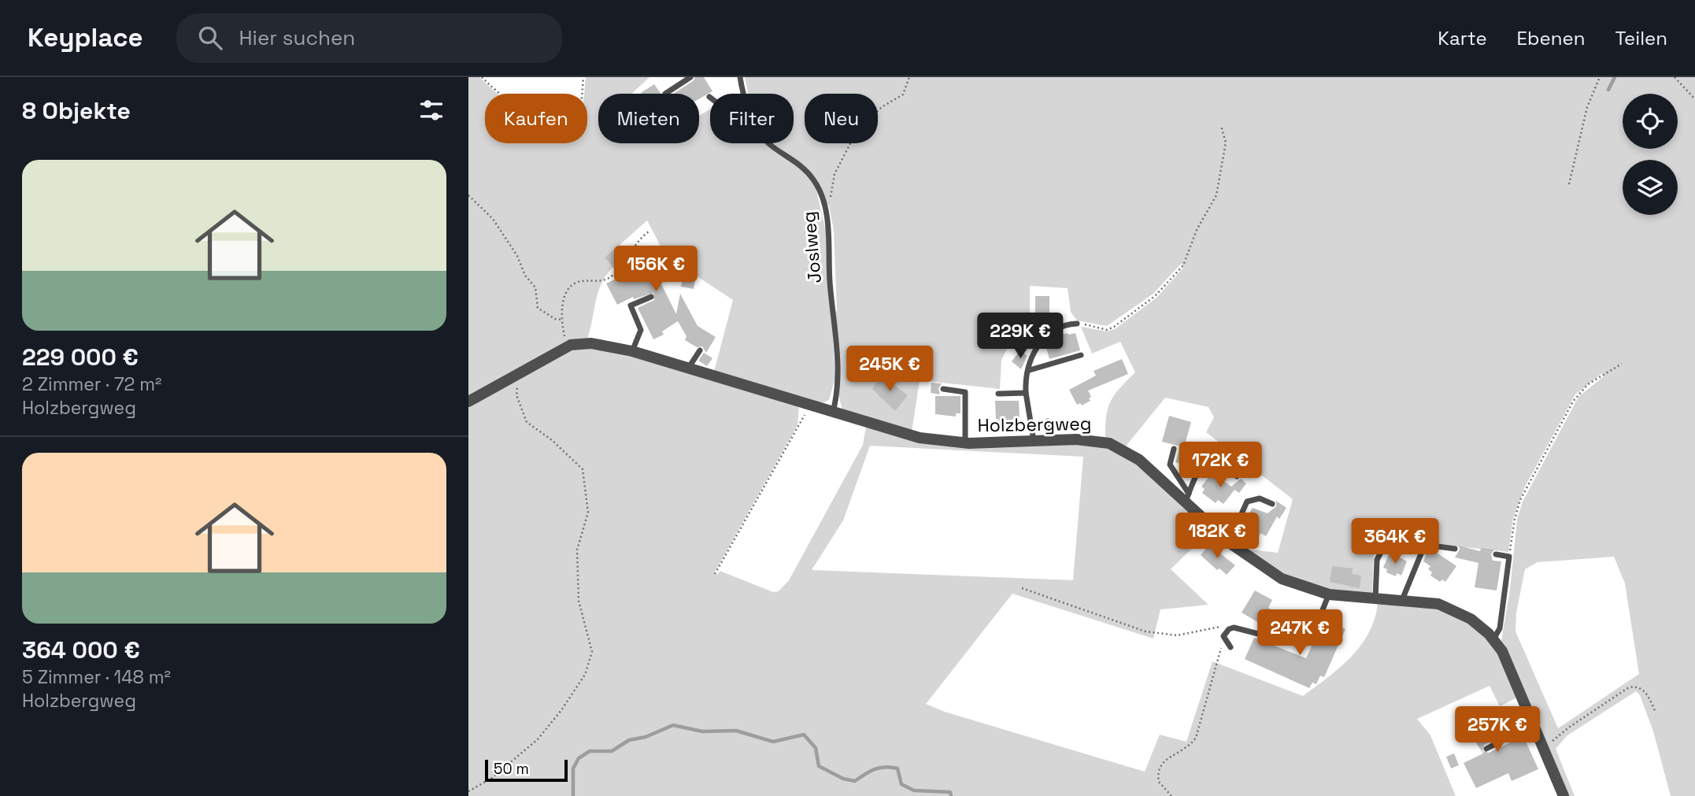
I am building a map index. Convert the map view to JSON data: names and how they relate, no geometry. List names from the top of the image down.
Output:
{
  "streets": {
    "street": ["Holzbergweg"],
    "lane": ["Joslweg"]
  },
  "crossings": [
    ["Joslweg", "Holzbergweg"]
  ],
  "scale_bar": "50 m",
  "page": {
    "header": "Keyplace",
    "search": "Hier suchen",
    "nav": ["Karte", "Ebenen", "Teilen"],
    "heading": "8 Objekte",
    "chip": [
      "Kaufen",
      "Mieten",
      "Filter",
      "Neu"
    ],
    "list": [
      {
        "name": "229 000 €",
        "note": "2 Zimmer · 72 m² · Holzbergweg"
      },
      {
        "name": "364 000 €",
        "note": "5 Zimmer · 148 m² · Holzbergweg"
      }
    ],
    "price": [
      "156K €",
      "229K €",
      "245K €",
      "172K €",
      "182K €",
      "364K €",
      "247K €",
      "257K €"
    ],
    "scale": "50 m"
  }
}
